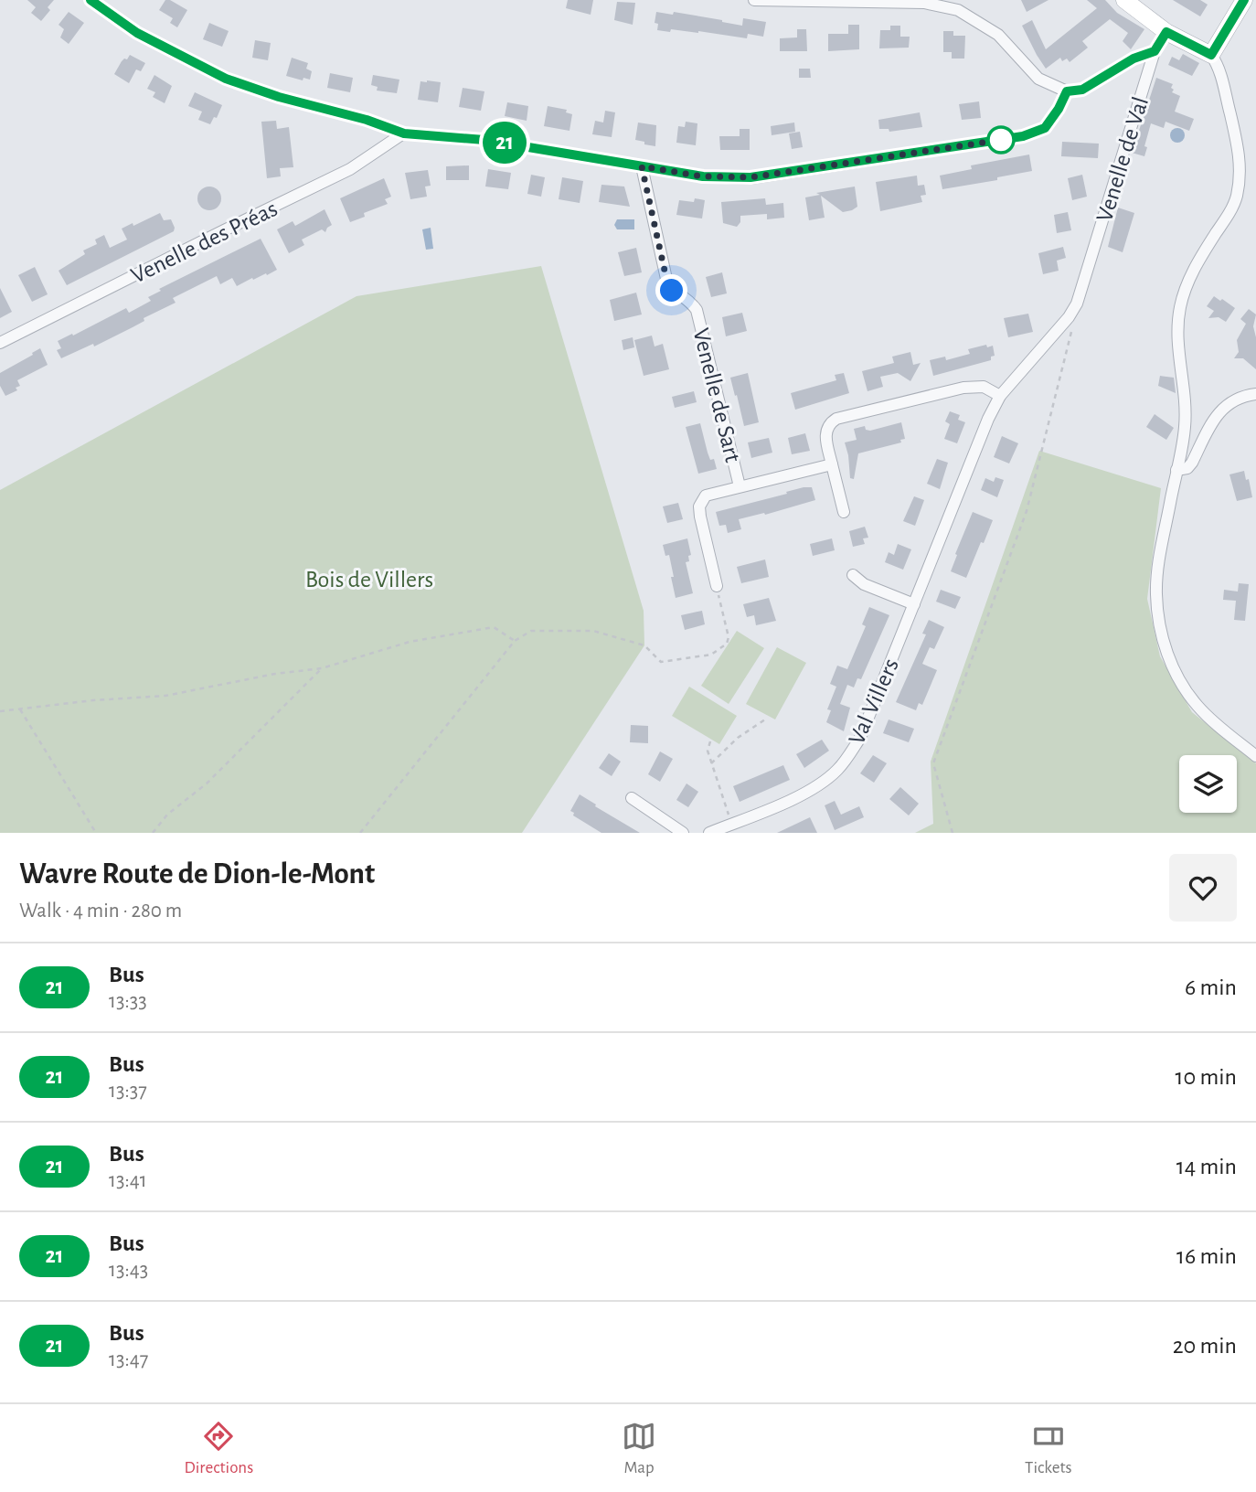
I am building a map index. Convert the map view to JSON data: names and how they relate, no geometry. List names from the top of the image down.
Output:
{
  "streets": {
    "street": [
      "Venelle de Val",
      "Venelle des Préas",
      "Venelle de Sart",
      "Val Villers"
    ]
  },
  "crossings": [
    ["Venelle de Val", "Val Villers"]
  ],
  "parks": ["Bois de Villers"],
  "lines": ["bus line 21"],
  "page": {
    "on_map": "21",
    "heading": ["Wavre Route de Dion-le-Mont", "Walk · 4 min · 280 m"],
    "list": [
      {
        "mark": "21",
        "name": "Bus",
        "note": "13:33",
        "value": "6 min"
      },
      {
        "mark": "21",
        "name": "Bus",
        "note": "13:37",
        "value": "10 min"
      },
      {
        "mark": "21",
        "name": "Bus",
        "note": "13:41",
        "value": "14 min"
      },
      {
        "mark": "21",
        "name": "Bus",
        "note": "13:43",
        "value": "16 min"
      },
      {
        "mark": "21",
        "name": "Bus",
        "note": "13:47",
        "value": "20 min"
      }
    ],
    "tabs": ["Directions", "Map", "Tickets"]
  }
}
